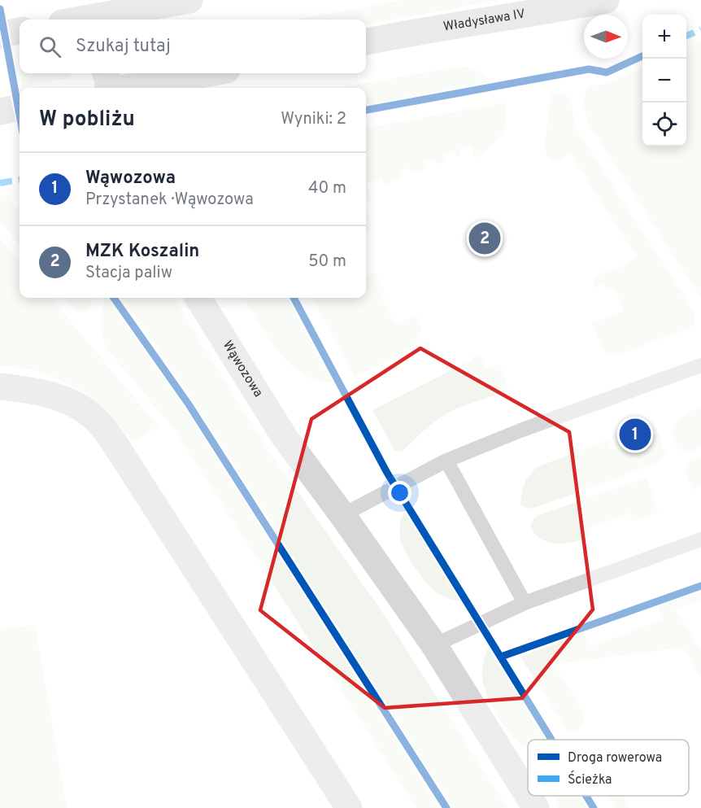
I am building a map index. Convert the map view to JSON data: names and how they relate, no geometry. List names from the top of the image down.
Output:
{
  "streets": {
    "main road": ["Władysława IV"],
    "street": ["Wąwozowa"]
  },
  "legend": ["Droga rowerowa", "Ścieżka"],
  "north": "right",
  "page": {
    "map_buttons": ["+", "−"],
    "search": "Szukaj tutaj",
    "heading": ["W pobliżu", "Wyniki: 2"],
    "list": [
      {
        "mark": "1",
        "name": "Wąwozowa",
        "note": "Przystanek · Wąwozowa",
        "value": "40 m"
      },
      {
        "mark": "2",
        "name": "MZK Koszalin",
        "note": "Stacja paliw",
        "value": "50 m"
      }
    ],
    "pins": ["2", "1"]
  }
}
